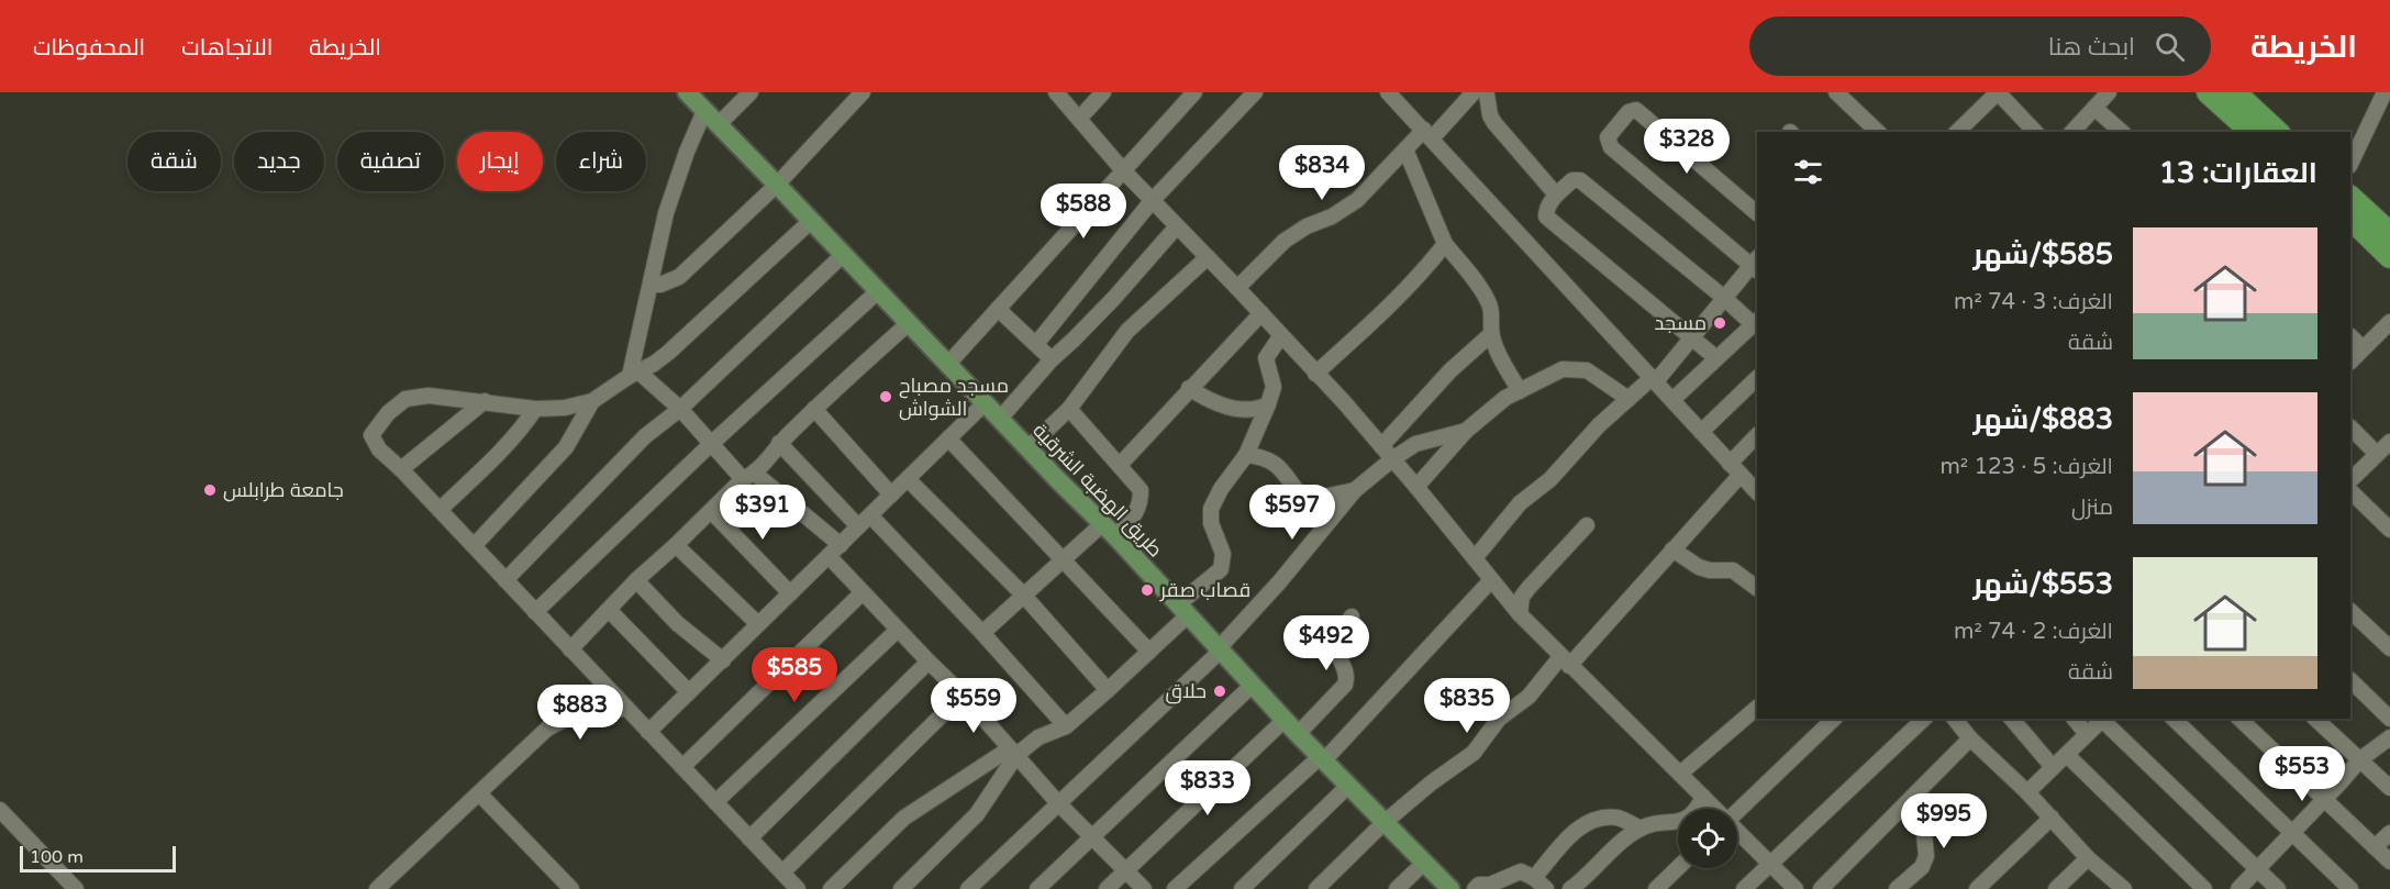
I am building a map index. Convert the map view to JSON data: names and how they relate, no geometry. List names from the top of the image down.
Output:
{
  "streets": {
    "main road": ["طريق الهضبة الشرقية"]
  },
  "places": [
    "مسجد",
    "مسجد مصباح الشواش",
    "جامعة طرابلس",
    "قصاب صقر",
    "حلاق"
  ],
  "scale_bar": "100 m",
  "page": {
    "header": "الخريطة",
    "search": "ابحث هنا",
    "nav": ["الخريطة", "الاتجاهات", "المحفوظات"],
    "price": [
      "$328",
      "$834",
      "$588",
      "$391",
      "$597",
      "$492",
      "$585",
      "$559",
      "$835",
      "$883",
      "$553",
      "$833",
      "$995"
    ],
    "chip": [
      "شراء",
      "إيجار",
      "تصفية",
      "جديد",
      "شقة"
    ],
    "heading": "العقارات: 13",
    "list": [
      {
        "name": "$585/شهر",
        "note": "الغرف: 3 · 74 m² · شقة"
      },
      {
        "name": "$883/شهر",
        "note": "الغرف: 5 · 123 m² · منزل"
      },
      {
        "name": "$553/شهر",
        "note": "الغرف: 2 · 74 m² · شقة"
      }
    ],
    "scale": "100 m"
  }
}
